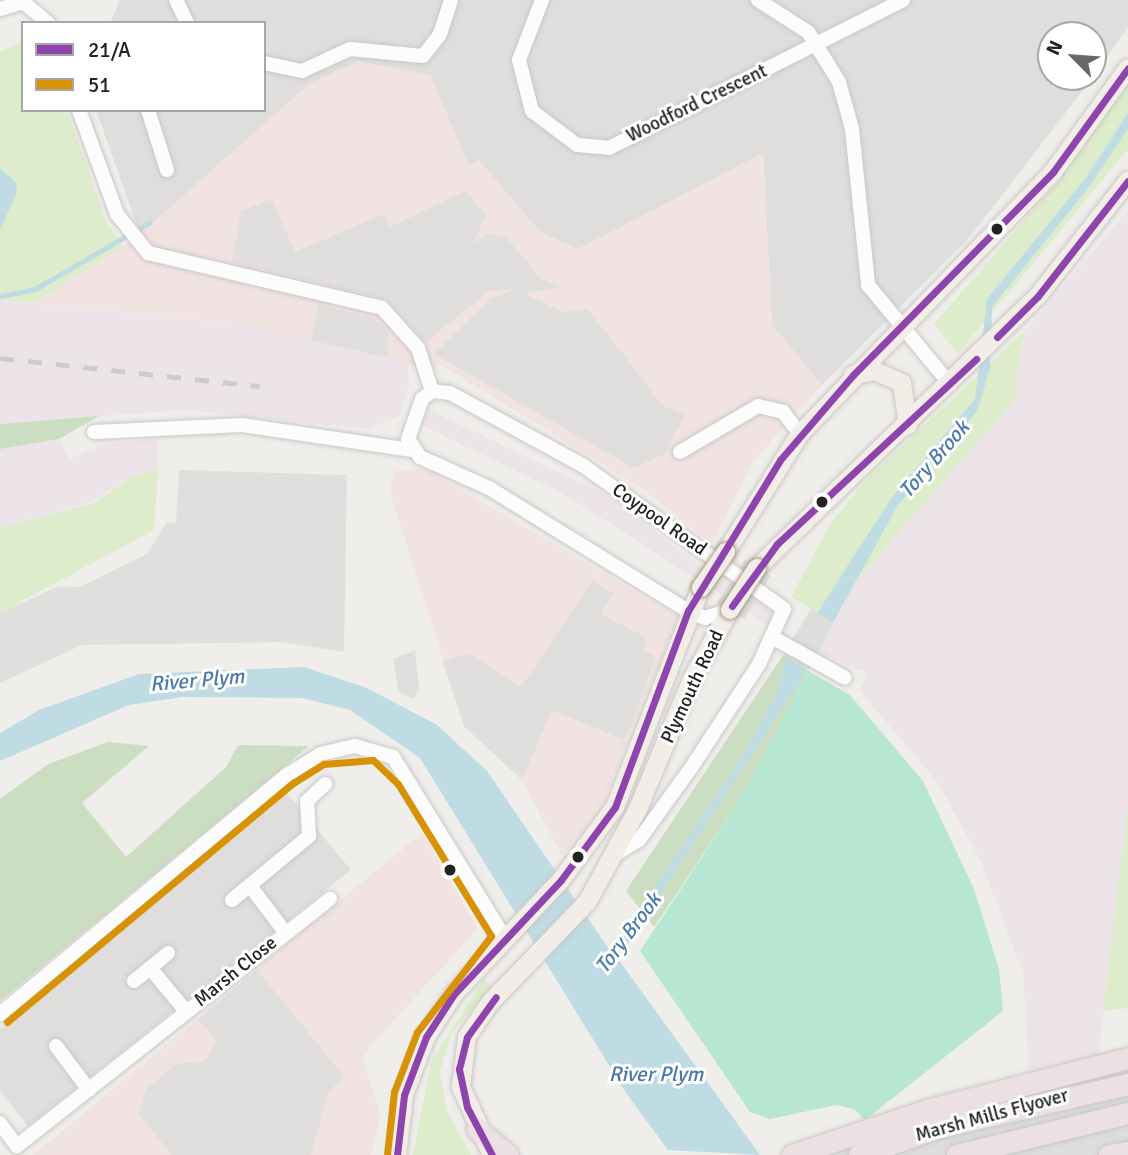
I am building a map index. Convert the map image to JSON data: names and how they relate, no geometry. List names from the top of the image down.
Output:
{
  "streets": {
    "highway": ["Marsh Mills Flyover"],
    "main road": ["Plymouth Road"],
    "street": ["Woodford Crescent", "Coypool Road", "Marsh Close"]
  },
  "crossings": [
    ["Coypool Road", "Plymouth Road"]
  ],
  "water": ["Tory Brook", "River Plym"],
  "lines": ["transit line 21/A", "transit line 51"],
  "legend": ["21/A", "51"],
  "north": "top left"
}
